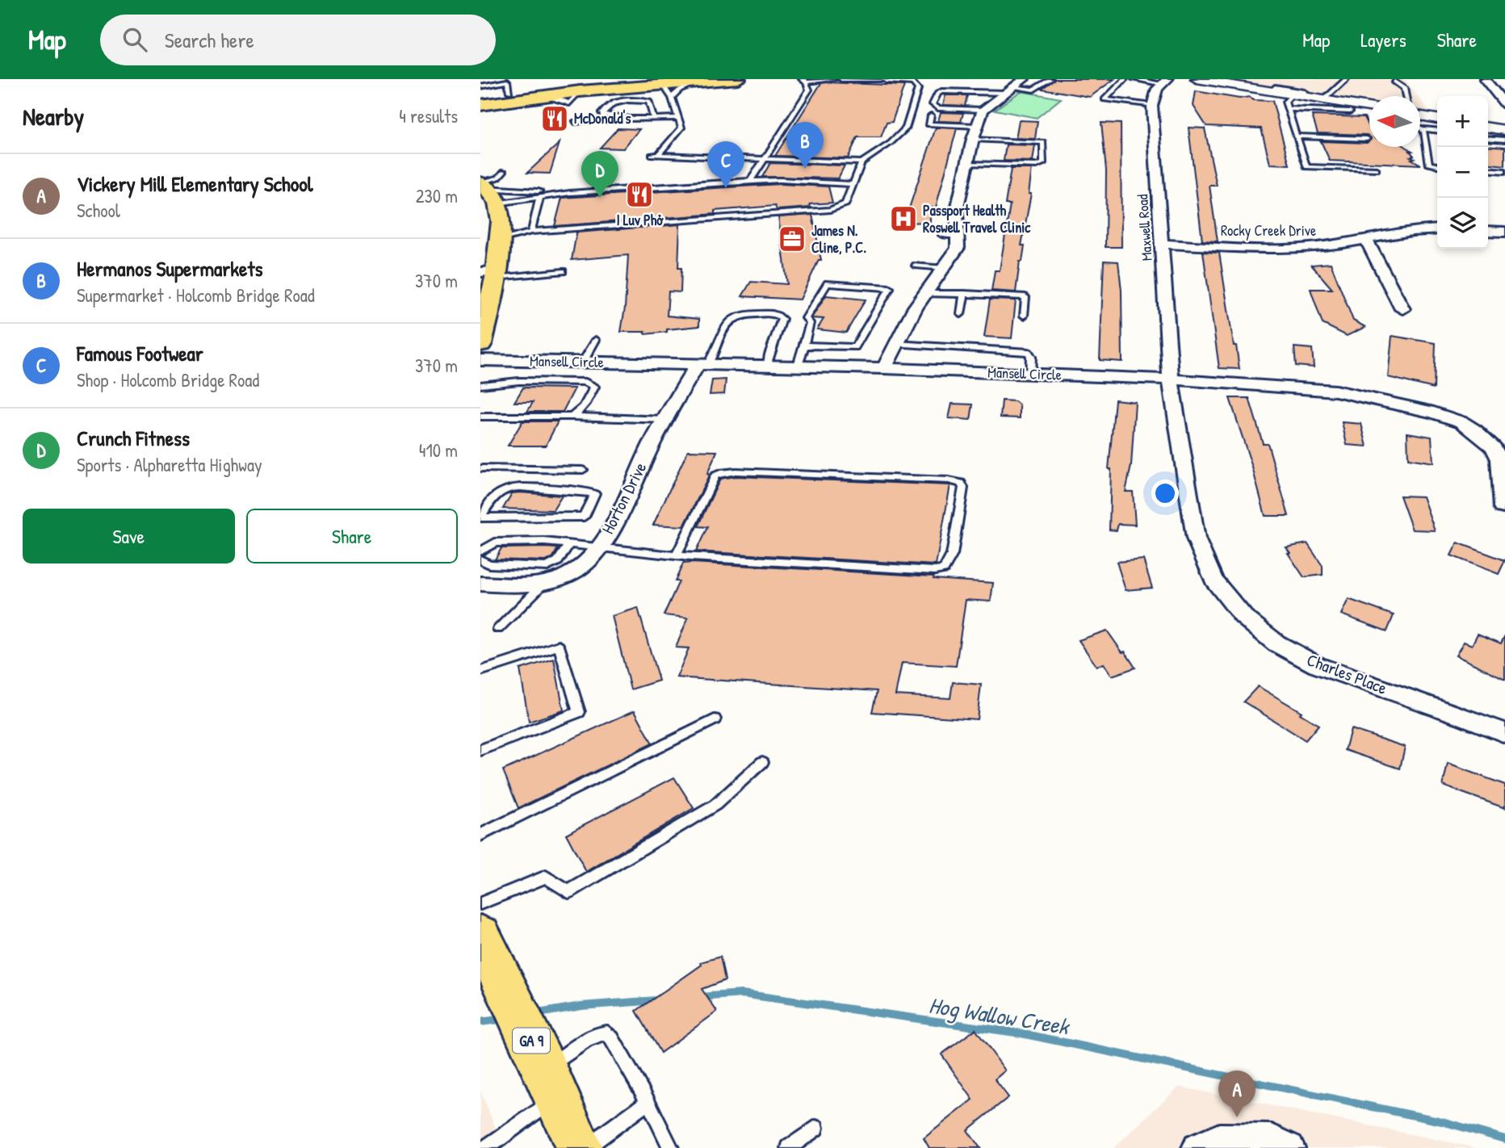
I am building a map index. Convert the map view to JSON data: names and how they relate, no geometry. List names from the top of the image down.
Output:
{
  "streets": {
    "main road": ["GA 9"],
    "street": [
      "Maxwell Road",
      "Rocky Creek Drive",
      "Mansell Circle",
      "Horton Drive",
      "Charles Place"
    ]
  },
  "crossings": [
    ["Maxwell Road", "Rocky Creek Drive"],
    ["Maxwell Road", "Mansell Circle"],
    ["Maxwell Road", "Charles Place"],
    ["Mansell Circle", "Horton Drive"],
    ["Mansell Circle", "Charles Place"]
  ],
  "water": ["Hog Wallow Creek"],
  "places": {
    "restaurant": ["McDonald's", "I Luv Phở"],
    "hospital": ["Passport Health Roswell Travel Clinic"],
    "office": ["James N. Cline, P.C."]
  },
  "north": "left",
  "page": {
    "header": "Map",
    "search": "Search here",
    "nav": ["Map", "Layers", "Share"],
    "heading": ["Nearby", "4 results"],
    "map_buttons": ["+", "−"],
    "pins": [
      "B",
      "C",
      "D",
      "A"
    ],
    "list": [
      {
        "mark": "A",
        "name": "Vickery Mill Elementary School",
        "note": "School",
        "value": "230 m"
      },
      {
        "mark": "B",
        "name": "Hermanos Supermarkets",
        "note": "Supermarket · Holcomb Bridge Road",
        "value": "370 m"
      },
      {
        "mark": "C",
        "name": "Famous Footwear",
        "note": "Shop · Holcomb Bridge Road",
        "value": "370 m"
      },
      {
        "mark": "D",
        "name": "Crunch Fitness",
        "note": "Sports · Alpharetta Highway",
        "value": "410 m"
      }
    ],
    "buttons": ["Save", "Share"]
  }
}
